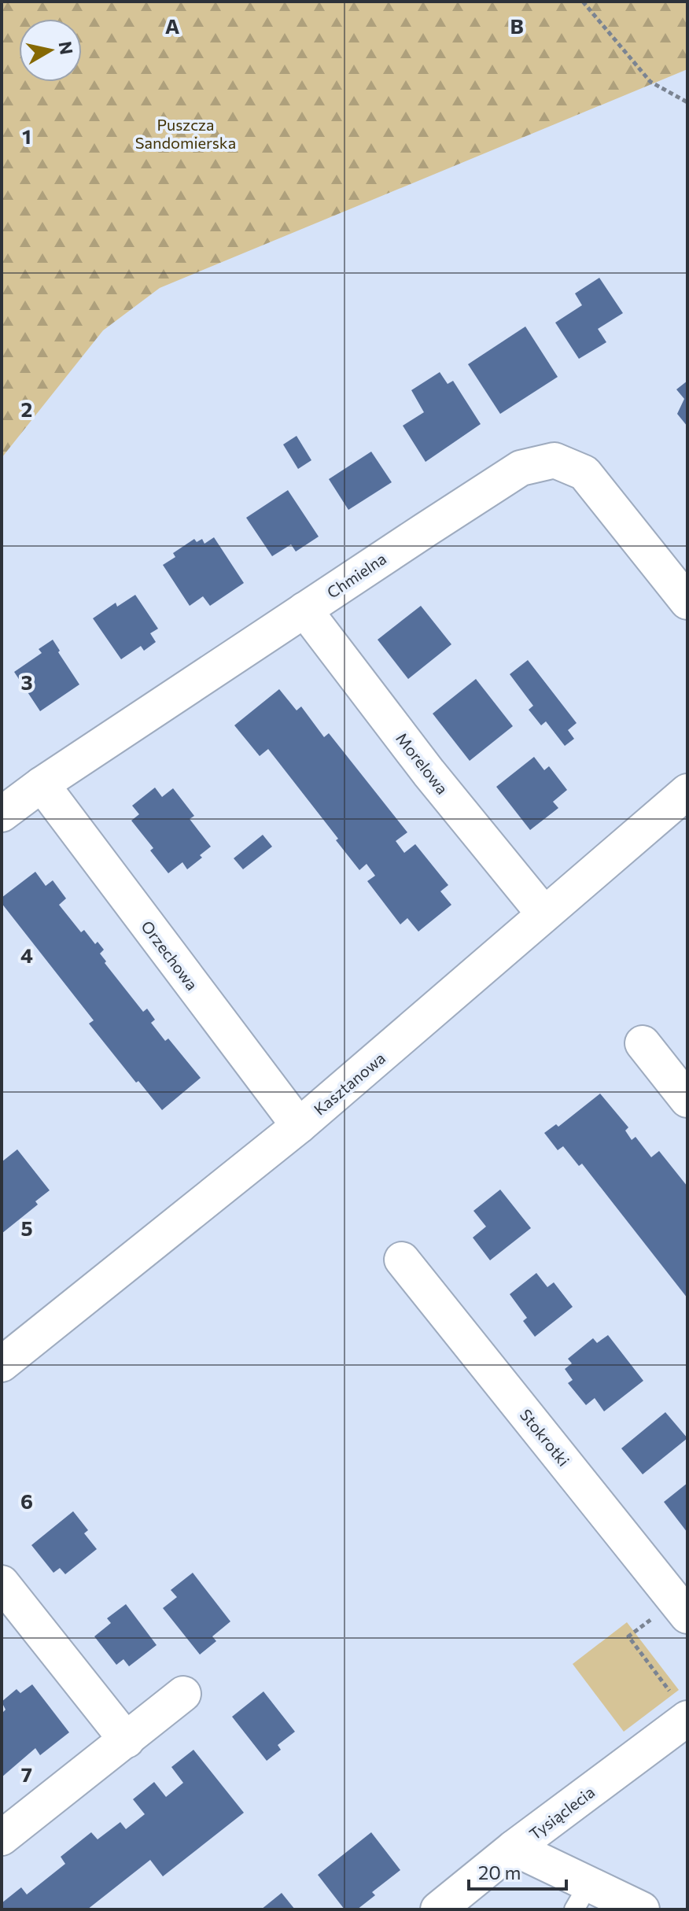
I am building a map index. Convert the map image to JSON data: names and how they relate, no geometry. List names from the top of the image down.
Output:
{
  "streets": {
    "street": [
      "Chmielna",
      "Morelowa",
      "Orzechowa",
      "Kasztanowa",
      "Stokrotki",
      "Tysiąclecia"
    ]
  },
  "crossings": [
    ["Chmielna", "Morelowa"],
    ["Chmielna", "Orzechowa"],
    ["Morelowa", "Kasztanowa"],
    ["Orzechowa", "Kasztanowa"]
  ],
  "parks": ["Puszcza Sandomierska"],
  "scale_bar": "20 m",
  "north": "right",
  "grid": {
    "columns": ["A", "B"],
    "rows": [
      "1",
      "2",
      "3",
      "4",
      "5",
      "6",
      "7"
    ]
  }
}
